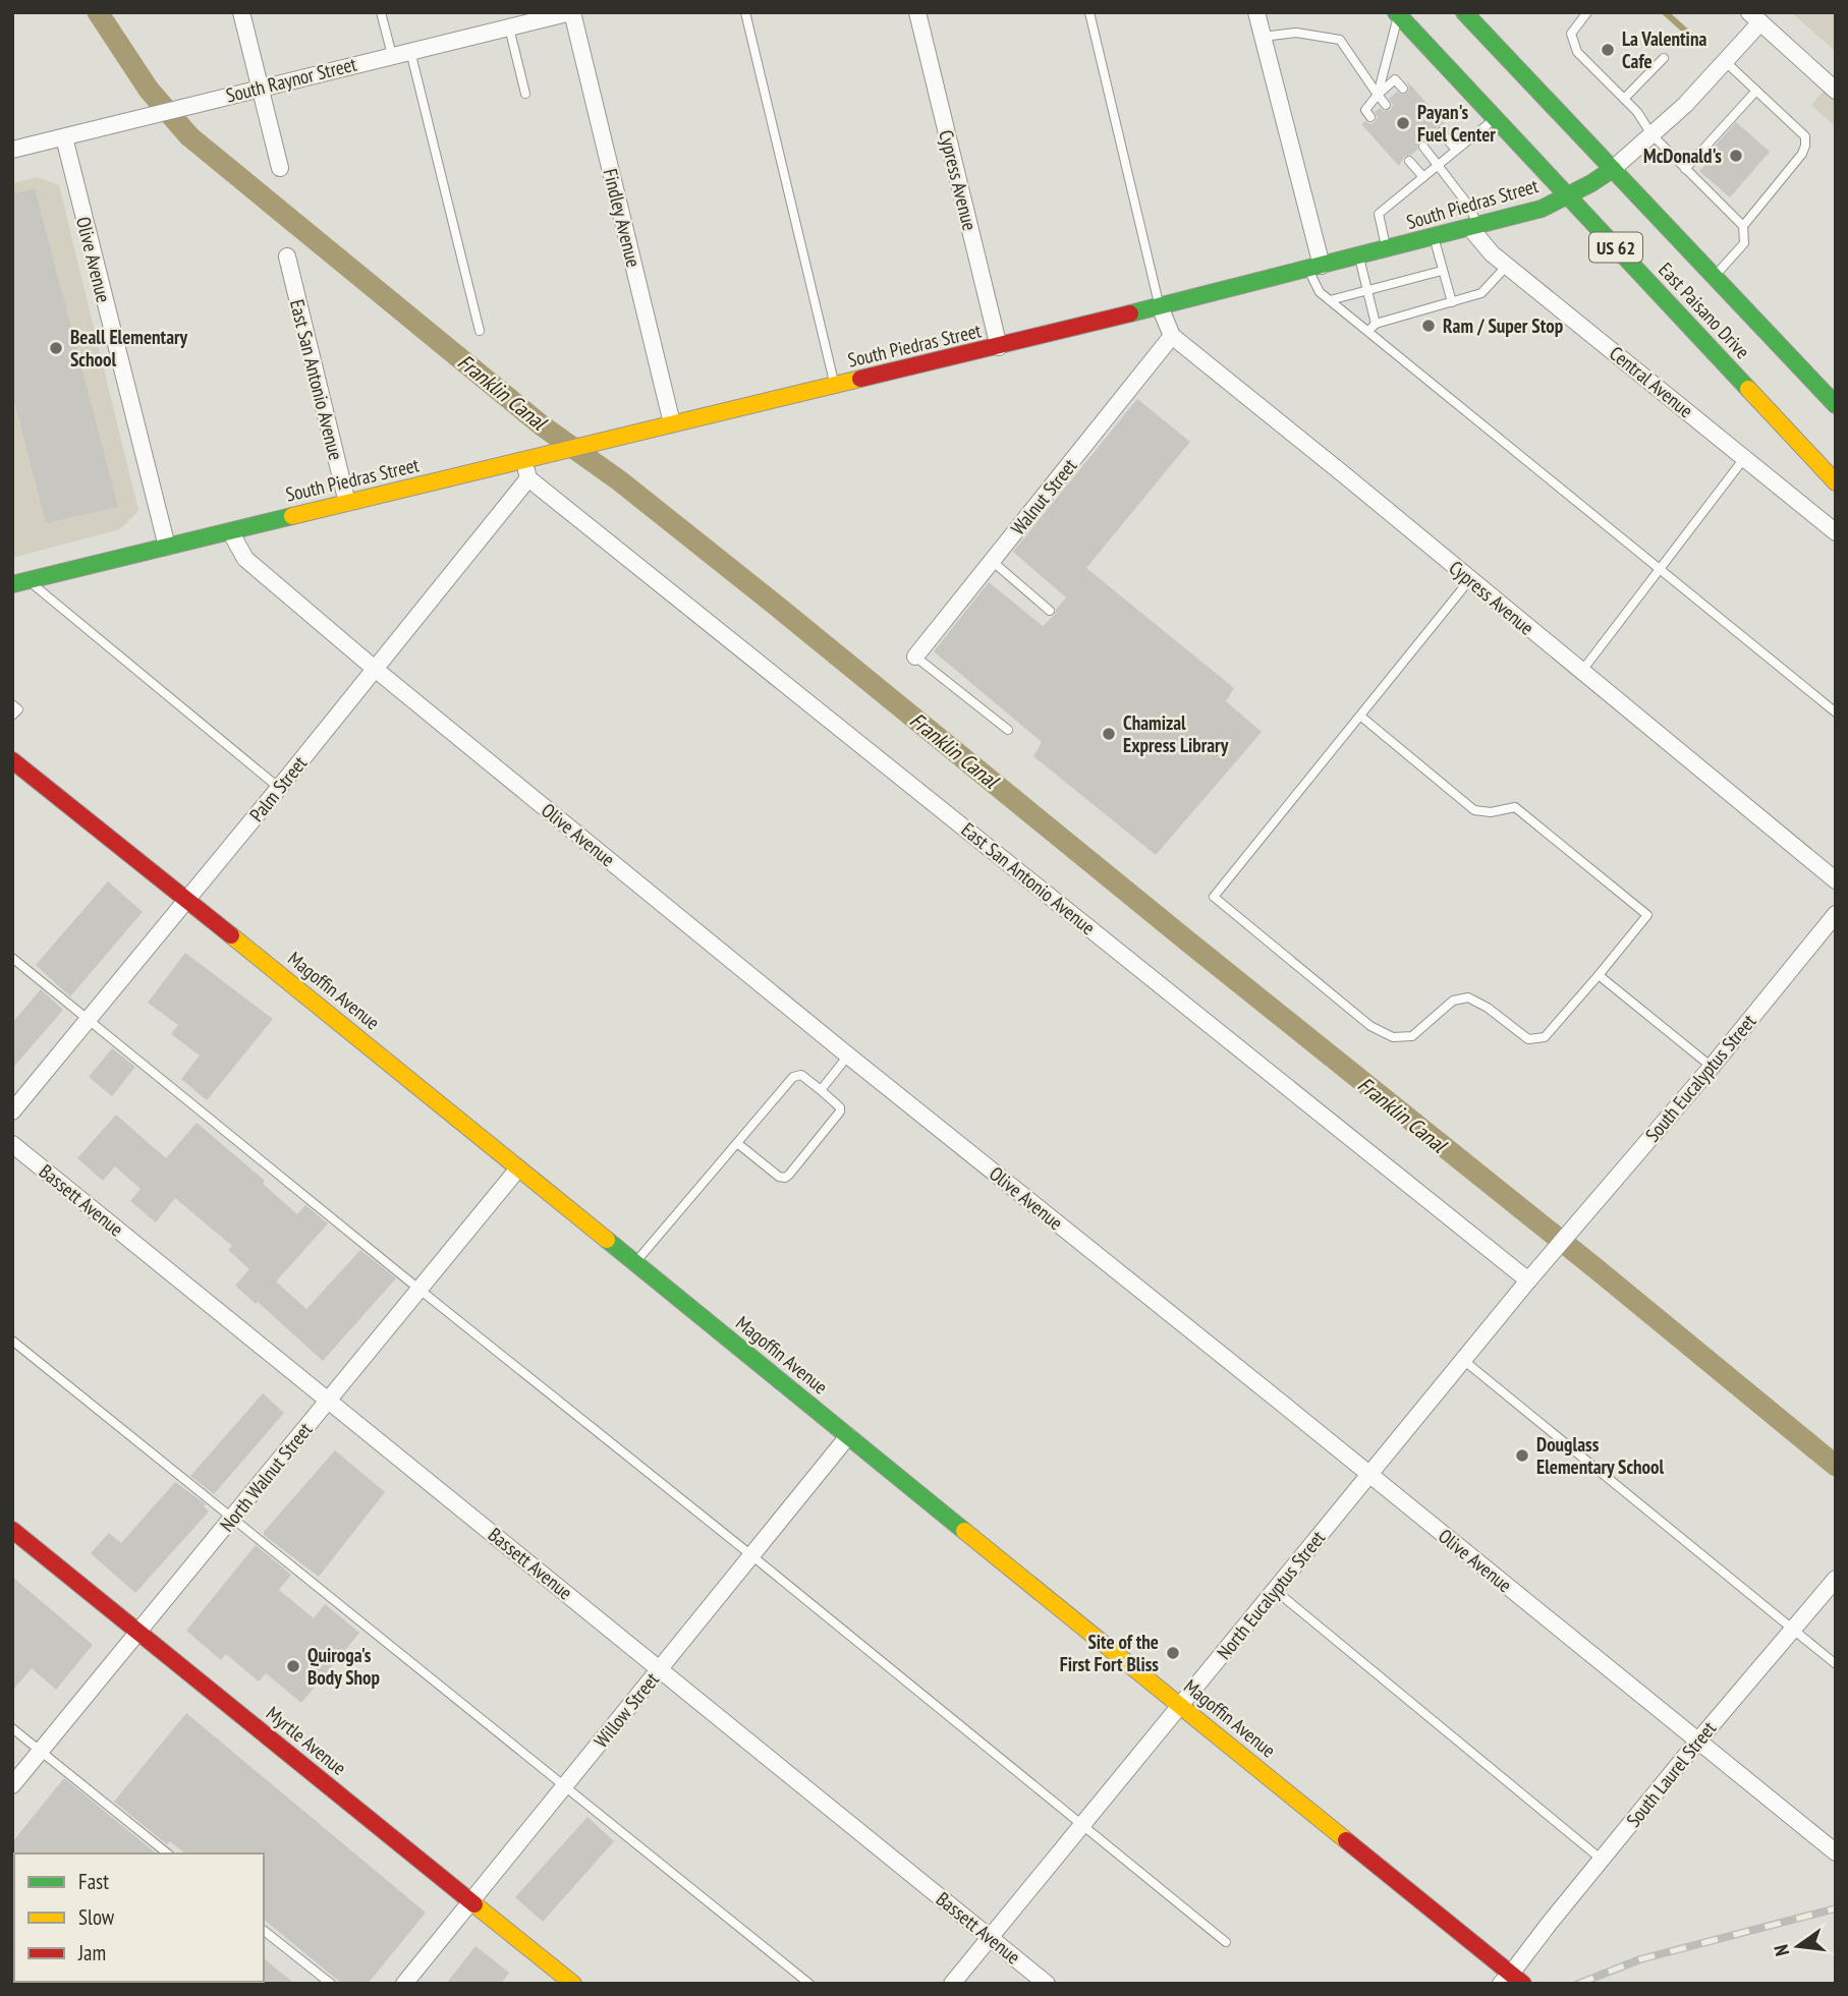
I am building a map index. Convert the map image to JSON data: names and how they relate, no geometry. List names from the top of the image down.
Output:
{
  "streets": {
    "main road": [
      "South Piedras Street",
      "US 62",
      "East Paisano Drive",
      "Magoffin Avenue",
      "Myrtle Avenue"
    ],
    "street": [
      "South Raynor Street",
      "Cypress Avenue",
      "Findley Avenue",
      "Olive Avenue",
      "East San Antonio Avenue",
      "Central Avenue",
      "Walnut Street",
      "Palm Street",
      "South Eucalyptus Street",
      "Bassett Avenue",
      "North Walnut Street",
      "North Eucalyptus Street",
      "Willow Street",
      "South Laurel Street"
    ]
  },
  "crossings": [
    ["South Raynor Street", "Findley Avenue"],
    ["South Raynor Street", "Olive Avenue"],
    ["Cypress Avenue", "South Piedras Street"],
    ["Cypress Avenue", "Walnut Street"],
    ["South Piedras Street", "Findley Avenue"],
    ["South Piedras Street", "Olive Avenue"],
    ["South Piedras Street", "East Paisano Drive"],
    ["South Piedras Street", "East San Antonio Avenue"],
    ["South Piedras Street", "Central Avenue"],
    ["Olive Avenue", "Palm Street"],
    ["Olive Avenue", "North Eucalyptus Street"],
    ["Olive Avenue", "South Laurel Street"],
    ["East San Antonio Avenue", "Palm Street"],
    ["East San Antonio Avenue", "North Eucalyptus Street"],
    ["Palm Street", "Magoffin Avenue"],
    ["Magoffin Avenue", "North Walnut Street"],
    ["Magoffin Avenue", "North Eucalyptus Street"],
    ["Magoffin Avenue", "Willow Street"],
    ["Magoffin Avenue", "South Laurel Street"],
    ["South Eucalyptus Street", "North Eucalyptus Street"],
    ["Bassett Avenue", "North Walnut Street"],
    ["Bassett Avenue", "North Eucalyptus Street"],
    ["Bassett Avenue", "Willow Street"],
    ["North Walnut Street", "Myrtle Avenue"],
    ["Willow Street", "Myrtle Avenue"]
  ],
  "water": ["Franklin Canal"],
  "places": [
    "La Valentina Cafe",
    "Payan's Fuel Center",
    "McDonald's",
    "Ram / Super Stop",
    "Beall Elementary School",
    "Chamizal Express Library",
    "Douglass Elementary School",
    "Site of the First Fort Bliss",
    "Quiroga's Body Shop"
  ],
  "legend": ["Fast", "Slow", "Jam"],
  "north": "left"
}
